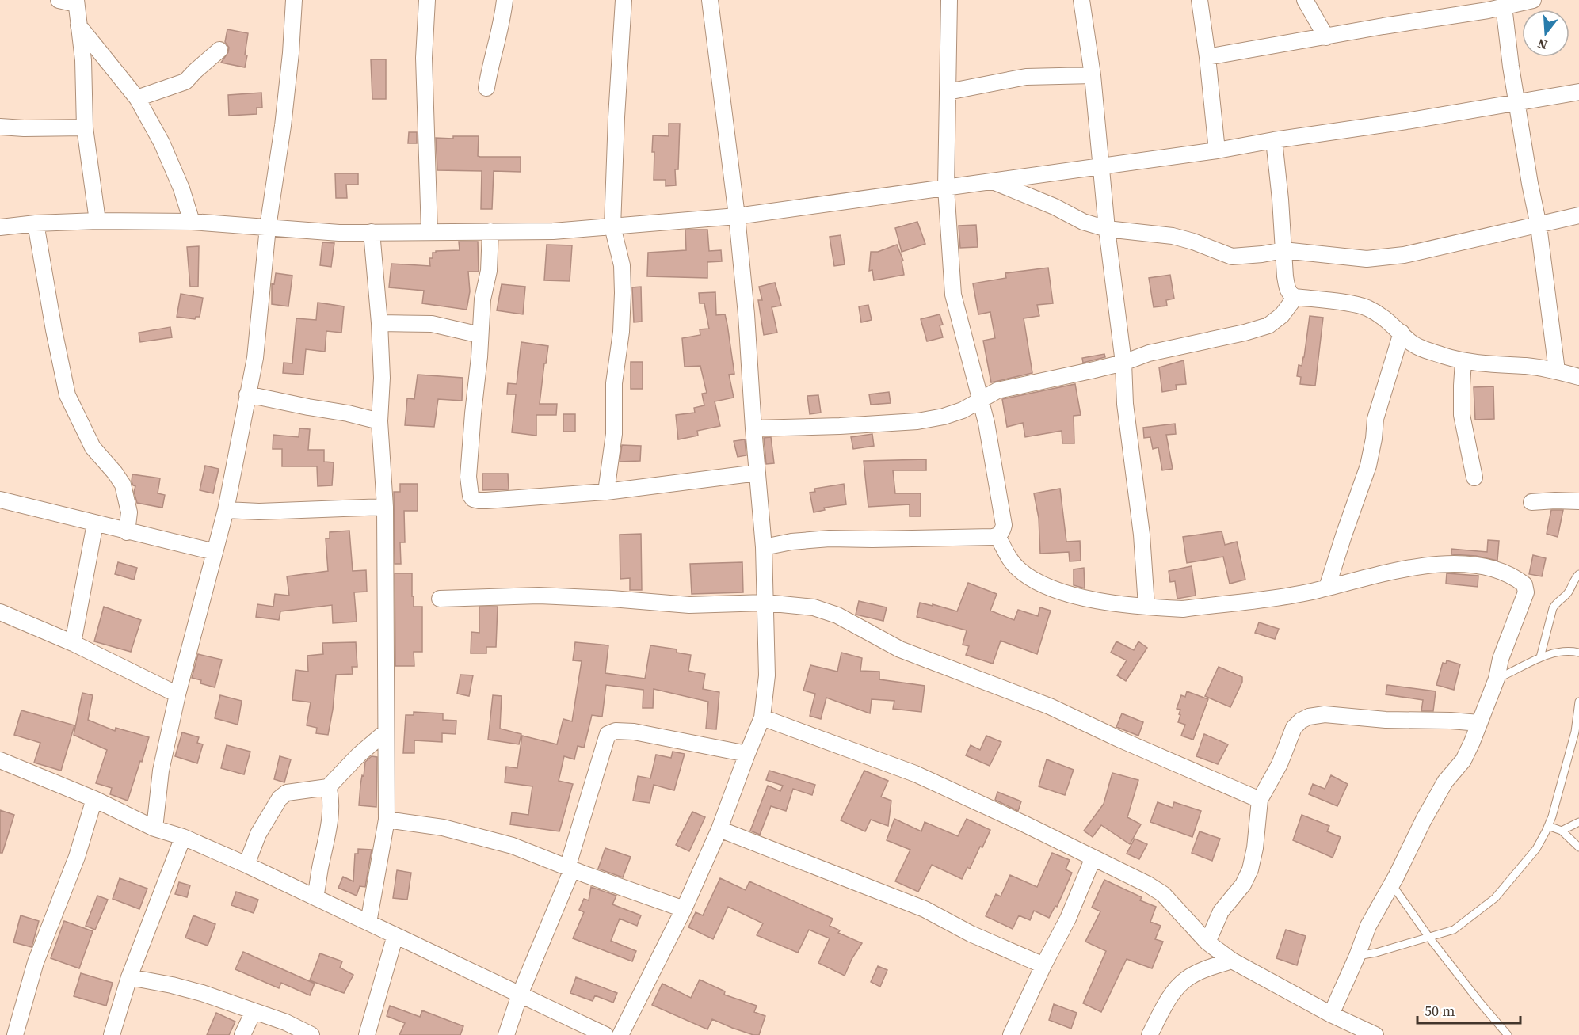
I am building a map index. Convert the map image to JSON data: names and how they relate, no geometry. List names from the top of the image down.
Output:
{
  "scale_bar": "50 m",
  "north": "bottom"
}
